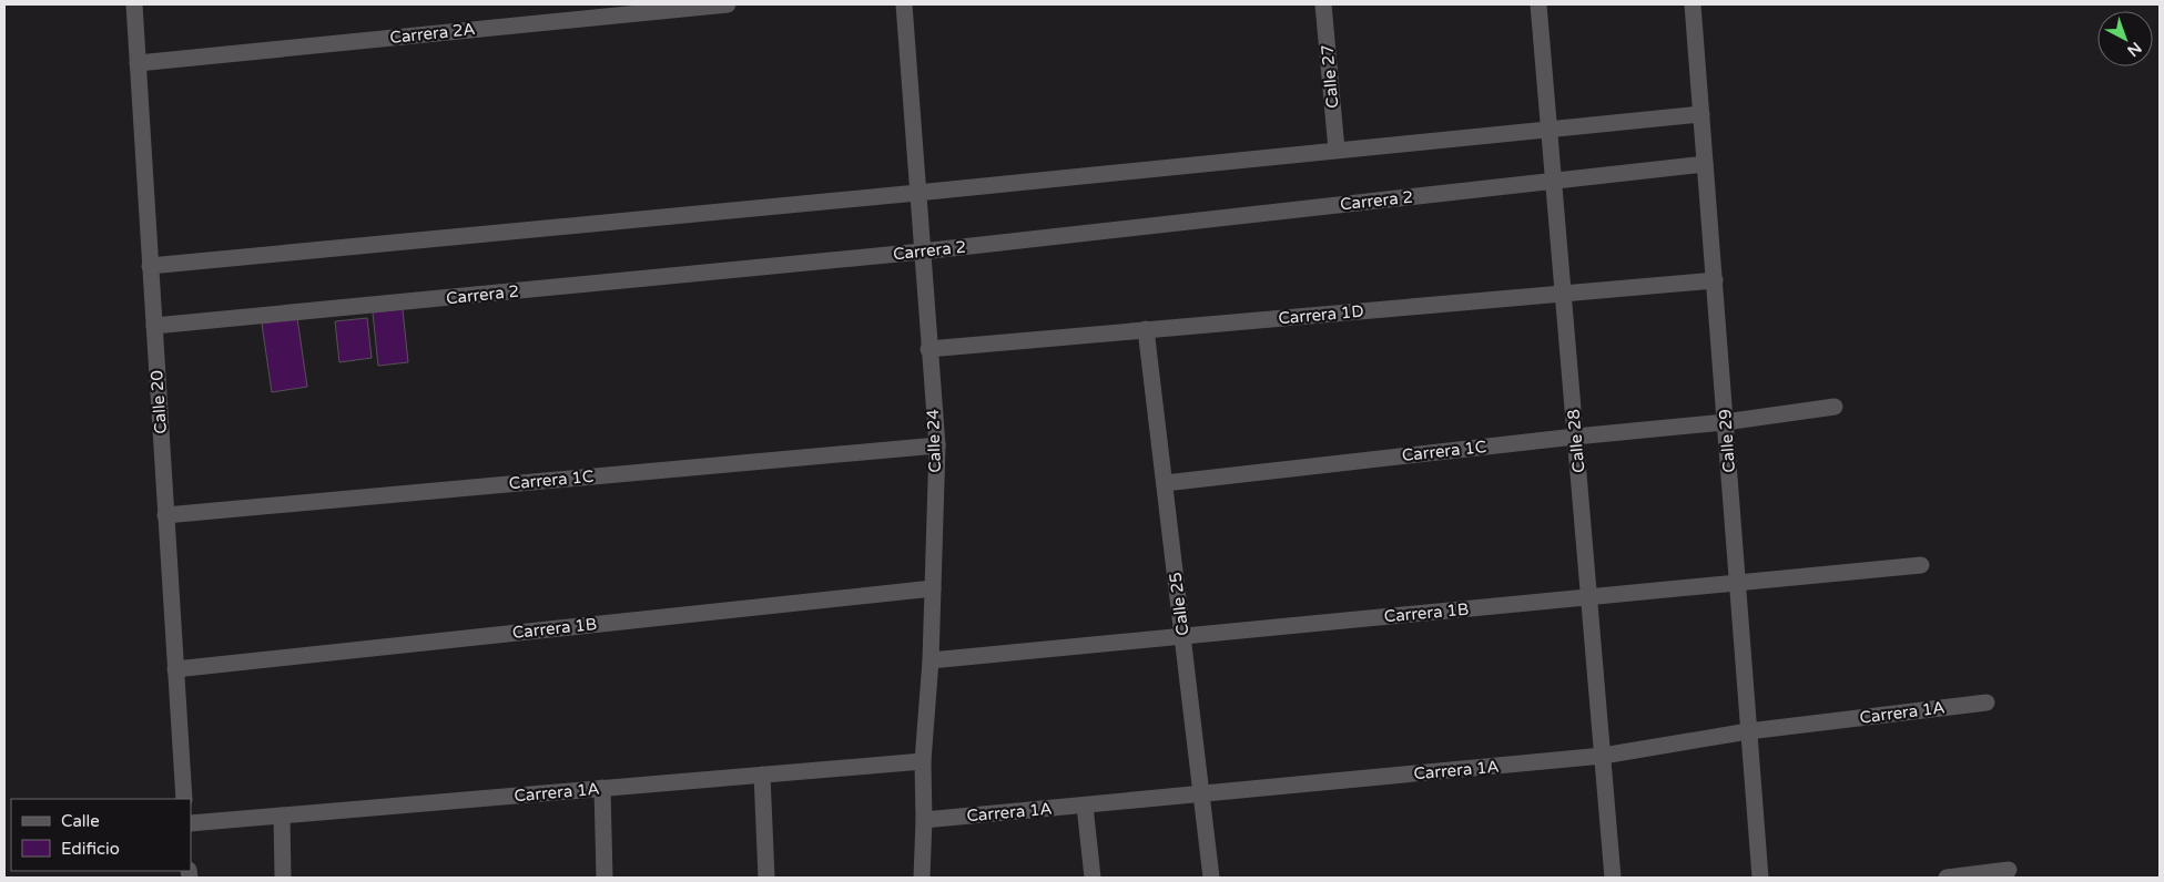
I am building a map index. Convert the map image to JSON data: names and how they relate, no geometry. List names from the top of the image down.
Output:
{
  "streets": {
    "street": [
      "Carrera 2A",
      "Calle 27",
      "Carrera 2",
      "Carrera 1D",
      "Calle 20",
      "Calle 24",
      "Calle 28",
      "Calle 29",
      "Carrera 1C",
      "Calle 25",
      "Carrera 1B",
      "Carrera 1A"
    ]
  },
  "crossings": [
    ["Carrera 2A", "Calle 20"],
    ["Carrera 2", "Calle 20"],
    ["Carrera 2", "Calle 24"],
    ["Carrera 2", "Calle 28"],
    ["Carrera 2", "Calle 29"],
    ["Carrera 1D", "Calle 24"],
    ["Carrera 1D", "Calle 28"],
    ["Carrera 1D", "Calle 29"],
    ["Carrera 1D", "Calle 25"],
    ["Calle 20", "Carrera 1C"],
    ["Calle 20", "Carrera 1B"],
    ["Calle 24", "Carrera 1C"],
    ["Calle 24", "Carrera 1B"],
    ["Calle 24", "Carrera 1A"],
    ["Calle 28", "Carrera 1C"],
    ["Calle 28", "Carrera 1B"],
    ["Calle 28", "Carrera 1A"],
    ["Calle 29", "Carrera 1C"],
    ["Calle 29", "Carrera 1B"],
    ["Calle 29", "Carrera 1A"],
    ["Carrera 1C", "Calle 25"],
    ["Calle 25", "Carrera 1B"],
    ["Calle 25", "Carrera 1A"]
  ],
  "legend": ["Calle", "Edificio"],
  "north": "bottom right"
}
